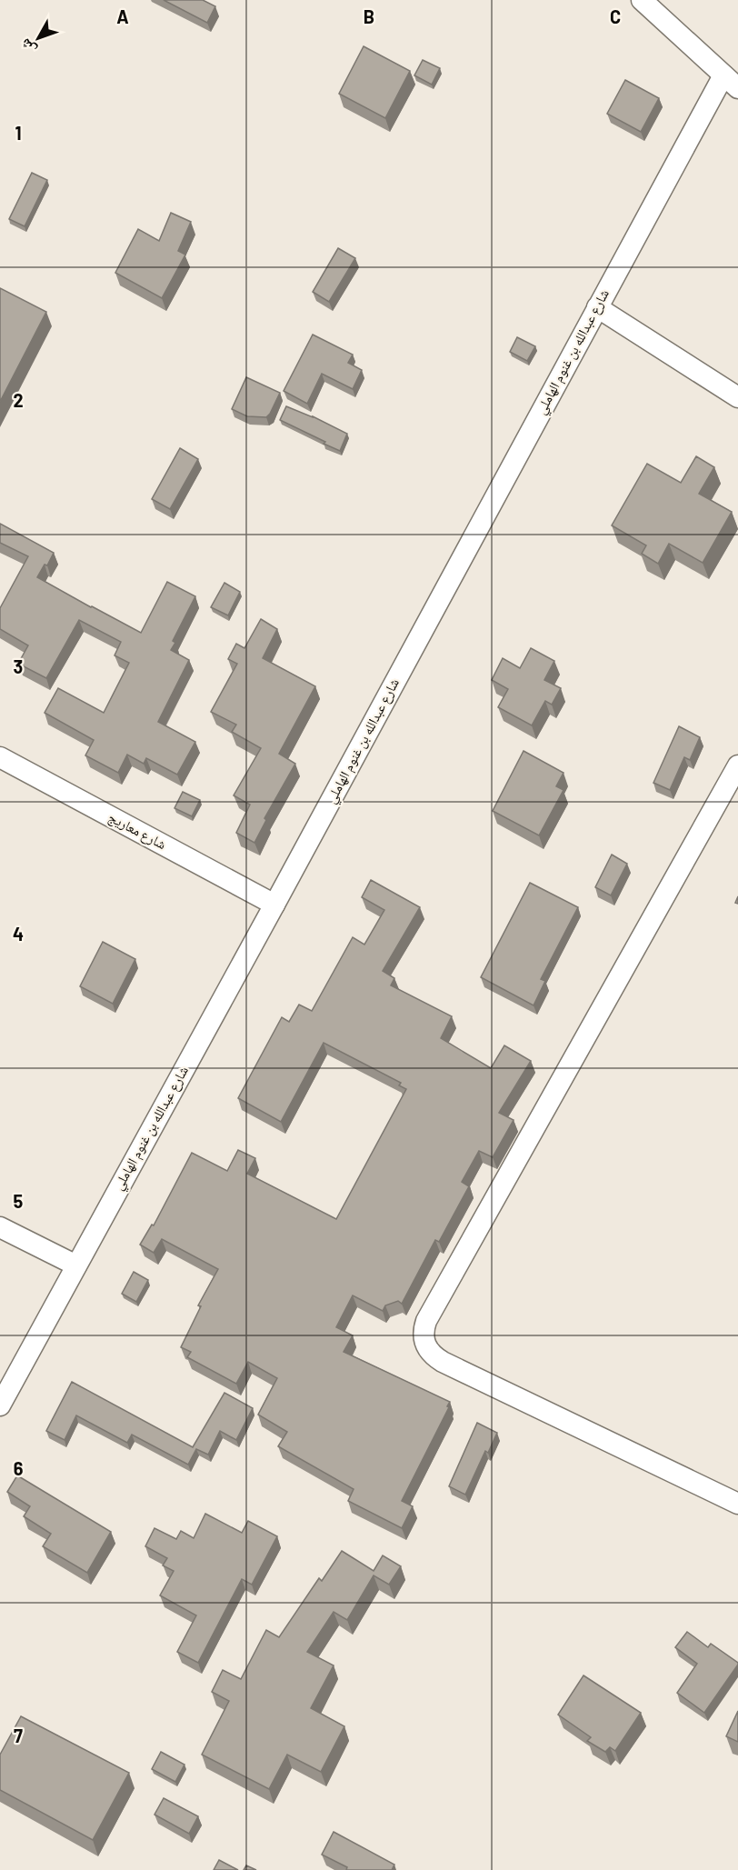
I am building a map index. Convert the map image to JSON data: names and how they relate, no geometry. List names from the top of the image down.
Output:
{
  "streets": {
    "street": ["شارع عبدالله بن غنوم الهاملي", "شارع معاريج"]
  },
  "crossings": [
    ["شارع عبدالله بن غنوم الهاملي", "شارع معاريج"]
  ],
  "north": "bottom left",
  "grid": {
    "columns": ["A", "B", "C"],
    "rows": [
      "1",
      "2",
      "3",
      "4",
      "5",
      "6",
      "7"
    ]
  }
}
